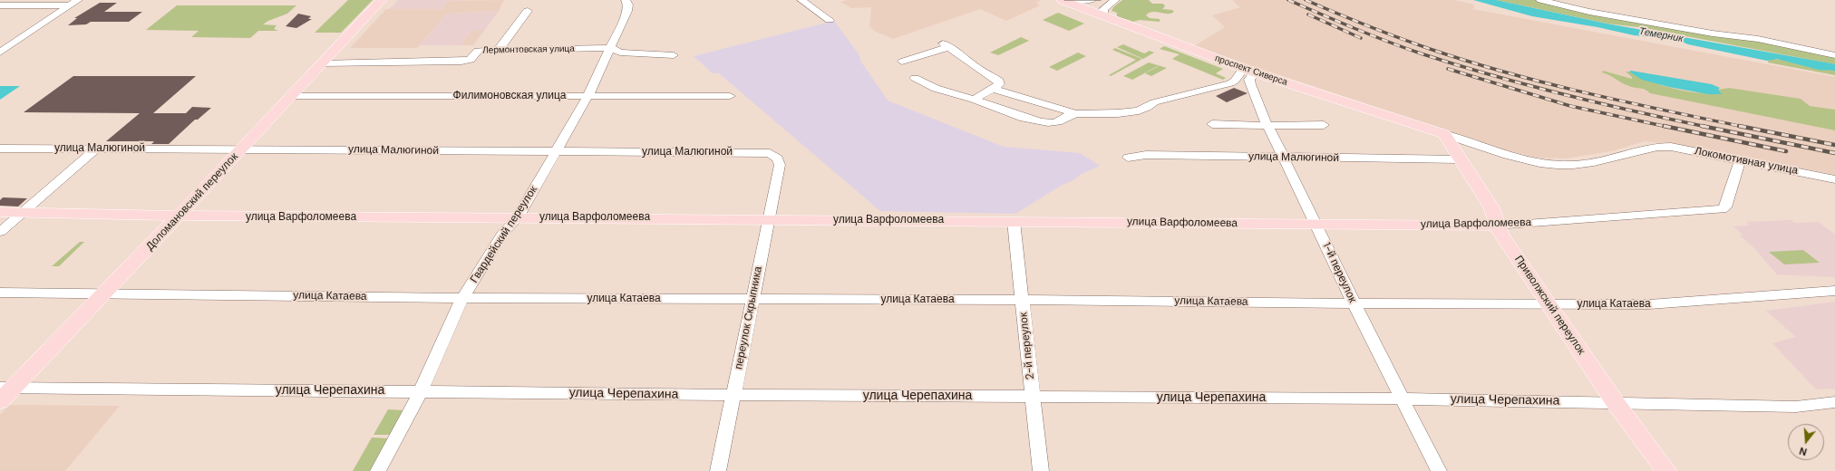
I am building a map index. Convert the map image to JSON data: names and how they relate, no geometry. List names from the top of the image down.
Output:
{
  "streets": {
    "main road": [
      "проспект Сиверса",
      "Доломановский переулок",
      "улица Варфоломеева",
      "Приволжский переулок"
    ],
    "street": [
      "Лермонтовская улица",
      "Филимоновская улица",
      "улица Малюгиной",
      "Локомотивная улица",
      "Гвардейский переулок",
      "1-й переулок",
      "улица Катаева",
      "переулок Скрыпника",
      "2-й переулок",
      "улица Черепахина"
    ]
  },
  "crossings": [
    ["Лермонтовская улица", "Доломановский переулок"],
    ["Лермонтовская улица", "Гвардейский переулок"],
    ["проспект Сиверса", "Локомотивная улица"],
    ["проспект Сиверса", "1-й переулок"],
    ["проспект Сиверса", "Приволжский переулок"],
    ["Филимоновская улица", "Доломановский переулок"],
    ["Филимоновская улица", "Гвардейский переулок"],
    ["улица Малюгиной", "Доломановский переулок"],
    ["улица Малюгиной", "Гвардейский переулок"],
    ["улица Малюгиной", "1-й переулок"],
    ["улица Малюгиной", "Приволжский переулок"],
    ["улица Малюгиной", "переулок Скрыпника"],
    ["Локомотивная улица", "улица Варфоломеева"],
    ["Локомотивная улица", "Приволжский переулок"],
    ["Доломановский переулок", "улица Варфоломеева"],
    ["Доломановский переулок", "улица Катаева"],
    ["Доломановский переулок", "улица Черепахина"],
    ["улица Варфоломеева", "Гвардейский переулок"],
    ["улица Варфоломеева", "1-й переулок"],
    ["улица Варфоломеева", "Приволжский переулок"],
    ["улица Варфоломеева", "переулок Скрыпника"],
    ["улица Варфоломеева", "2-й переулок"],
    ["Гвардейский переулок", "улица Катаева"],
    ["Гвардейский переулок", "улица Черепахина"],
    ["1-й переулок", "улица Катаева"],
    ["1-й переулок", "улица Черепахина"],
    ["улица Катаева", "Приволжский переулок"],
    ["улица Катаева", "переулок Скрыпника"],
    ["улица Катаева", "2-й переулок"],
    ["Приволжский переулок", "улица Черепахина"],
    ["переулок Скрыпника", "улица Черепахина"],
    ["2-й переулок", "улица Черепахина"]
  ],
  "water": ["Темерник"],
  "north": "bottom"
}
